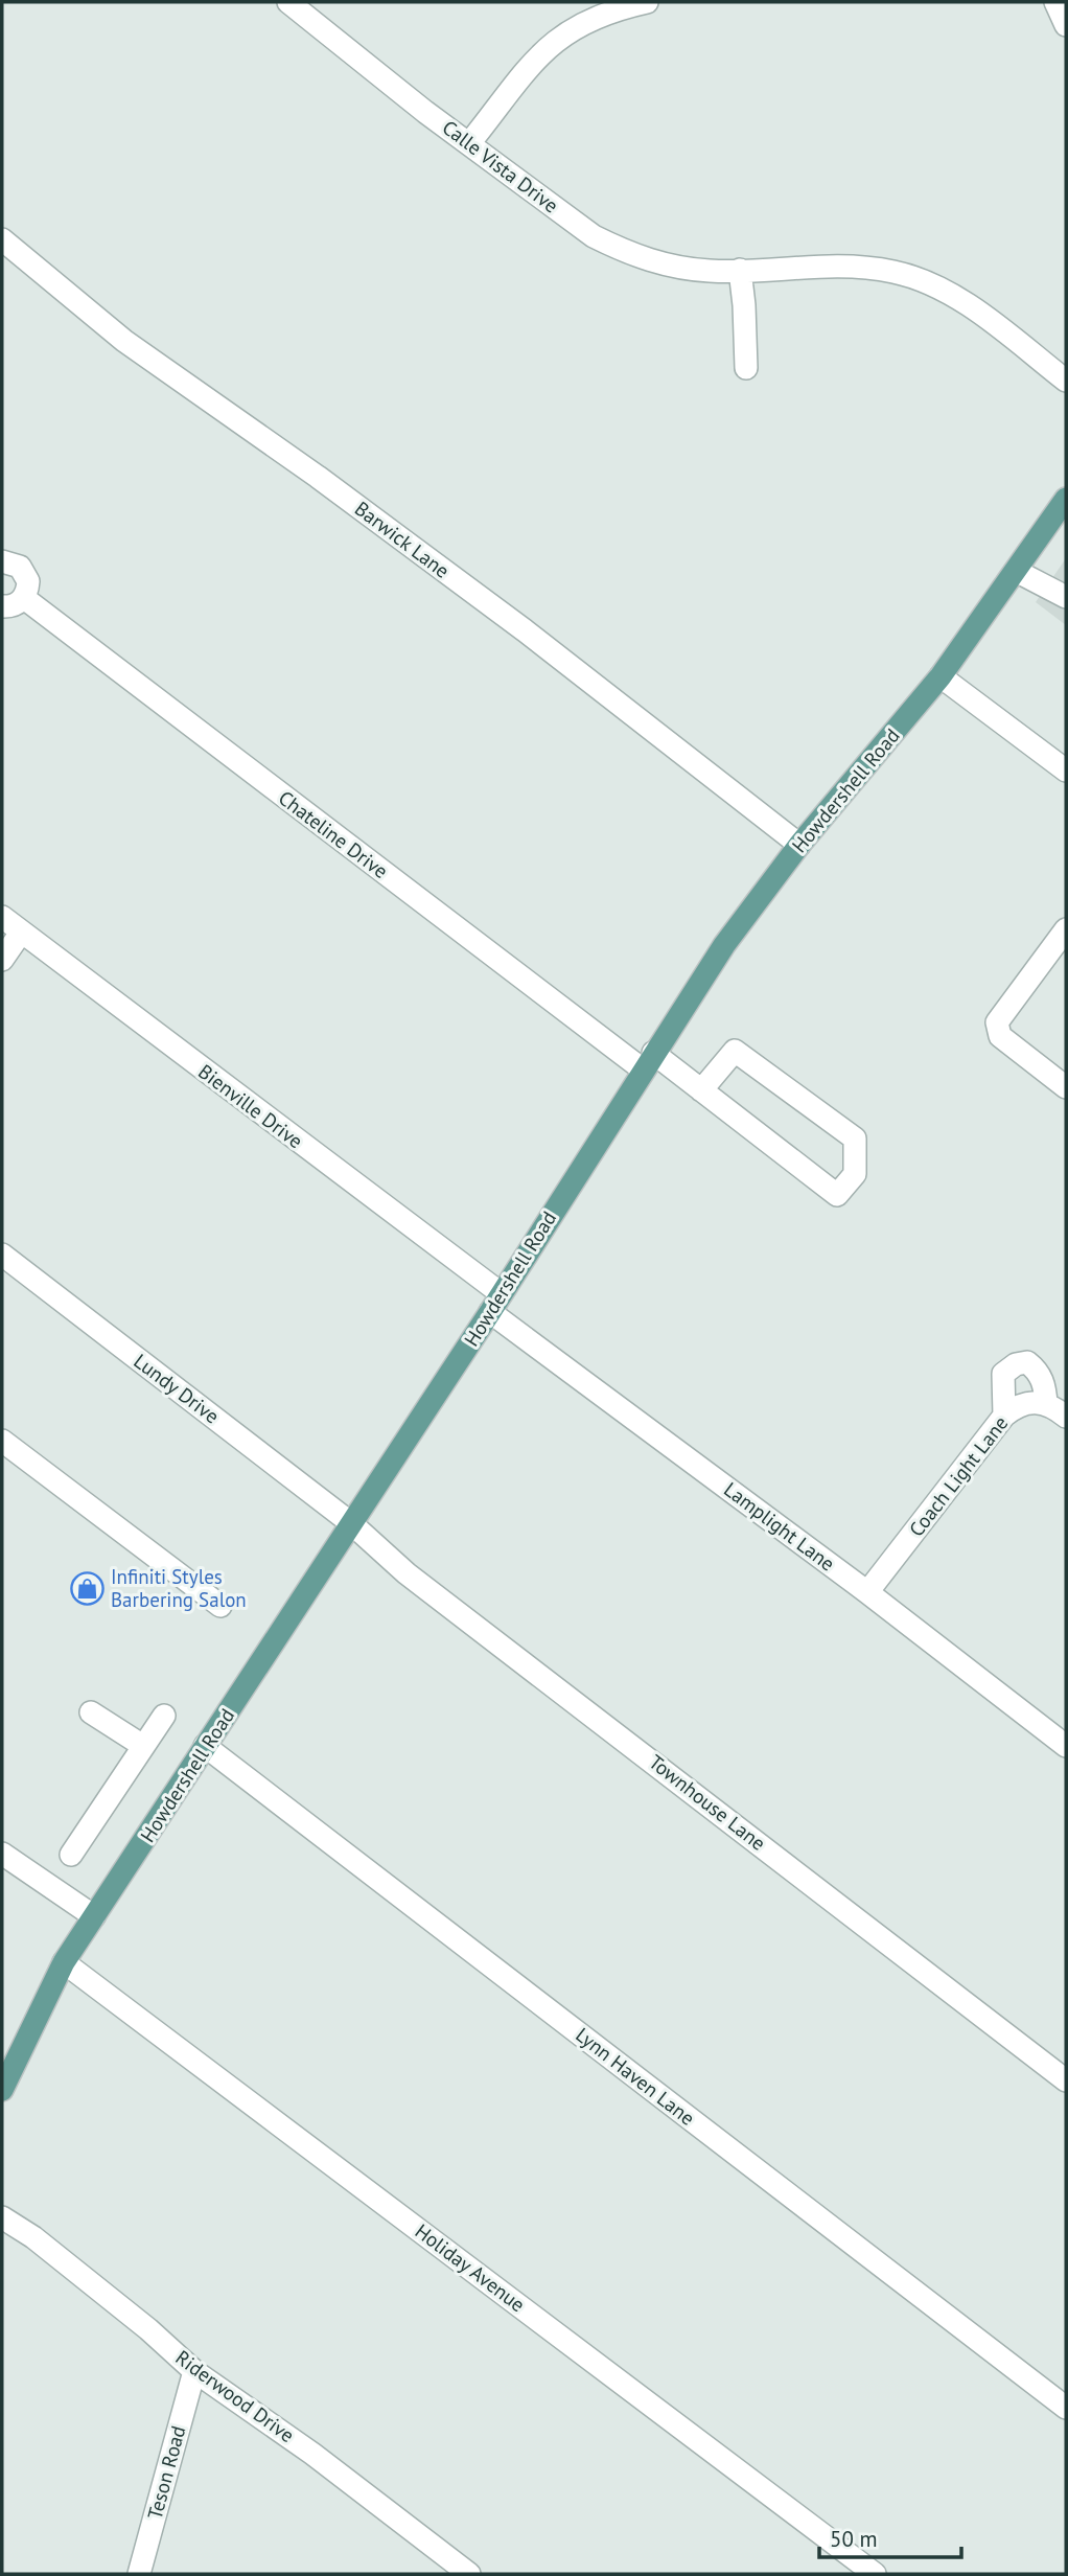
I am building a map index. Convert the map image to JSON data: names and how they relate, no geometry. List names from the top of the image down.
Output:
{
  "streets": {
    "main road": ["Howdershell Road"],
    "street": [
      "Calle Vista Drive",
      "Barwick Lane",
      "Chateline Drive",
      "Bienville Drive",
      "Lundy Drive",
      "Coach Light Lane",
      "Lamplight Lane",
      "Townhouse Lane",
      "Lynn Haven Lane",
      "Holiday Avenue",
      "Riderwood Drive",
      "Teson Road"
    ]
  },
  "crossings": [
    ["Barwick Lane", "Howdershell Road"],
    ["Howdershell Road", "Chateline Drive"],
    ["Howdershell Road", "Bienville Drive"],
    ["Howdershell Road", "Lundy Drive"],
    ["Howdershell Road", "Lamplight Lane"],
    ["Howdershell Road", "Townhouse Lane"],
    ["Howdershell Road", "Lynn Haven Lane"],
    ["Howdershell Road", "Holiday Avenue"],
    ["Bienville Drive", "Lamplight Lane"],
    ["Lundy Drive", "Townhouse Lane"],
    ["Coach Light Lane", "Lamplight Lane"],
    ["Riderwood Drive", "Teson Road"]
  ],
  "places": {
    "shop": ["Infiniti Styles Barbering Salon"]
  },
  "scale_bar": "50 m"
}
